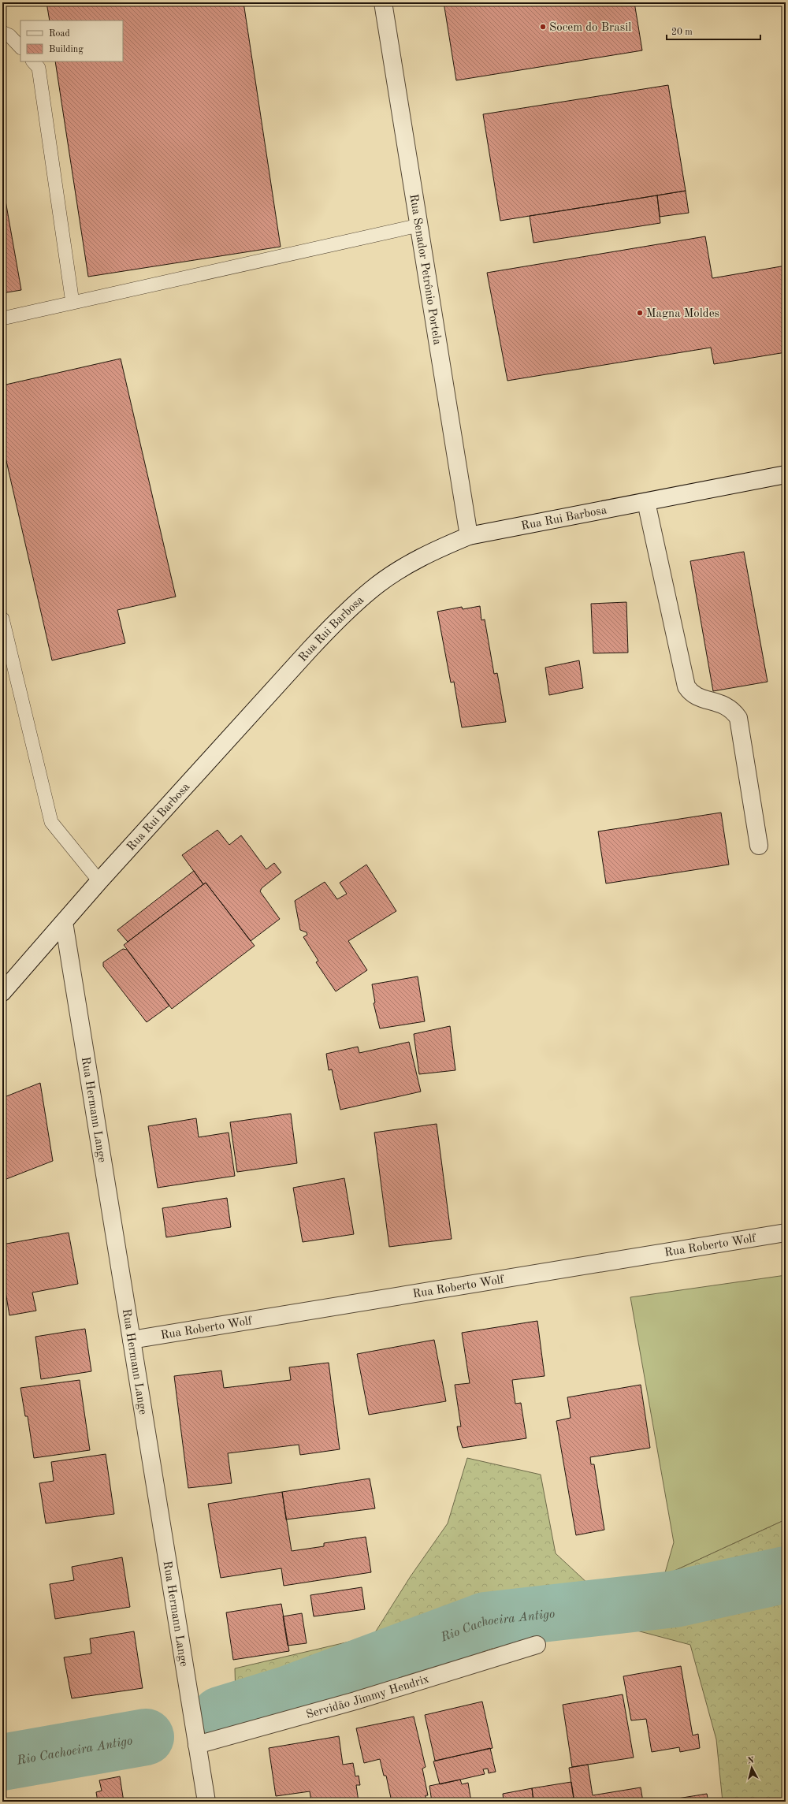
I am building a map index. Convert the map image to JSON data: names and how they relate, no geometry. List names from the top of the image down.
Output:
{
  "streets": {
    "street": [
      "Rua Senador Petrônio Portela",
      "Rua Rui Barbosa",
      "Rua Hermann Lange",
      "Rua Roberto Wolf",
      "Servidão Jimmy Hendrix"
    ]
  },
  "crossings": [
    ["Rua Senador Petrônio Portela", "Rua Rui Barbosa"],
    ["Rua Rui Barbosa", "Rua Hermann Lange"],
    ["Rua Hermann Lange", "Rua Roberto Wolf"],
    ["Rua Hermann Lange", "Servidão Jimmy Hendrix"]
  ],
  "water": ["Rio Cachoeira Antigo"],
  "places": ["Socem do Brasil", "Magna Moldes"],
  "legend": ["Road", "Building"],
  "scale_bar": "20 m",
  "north": "top"
}
